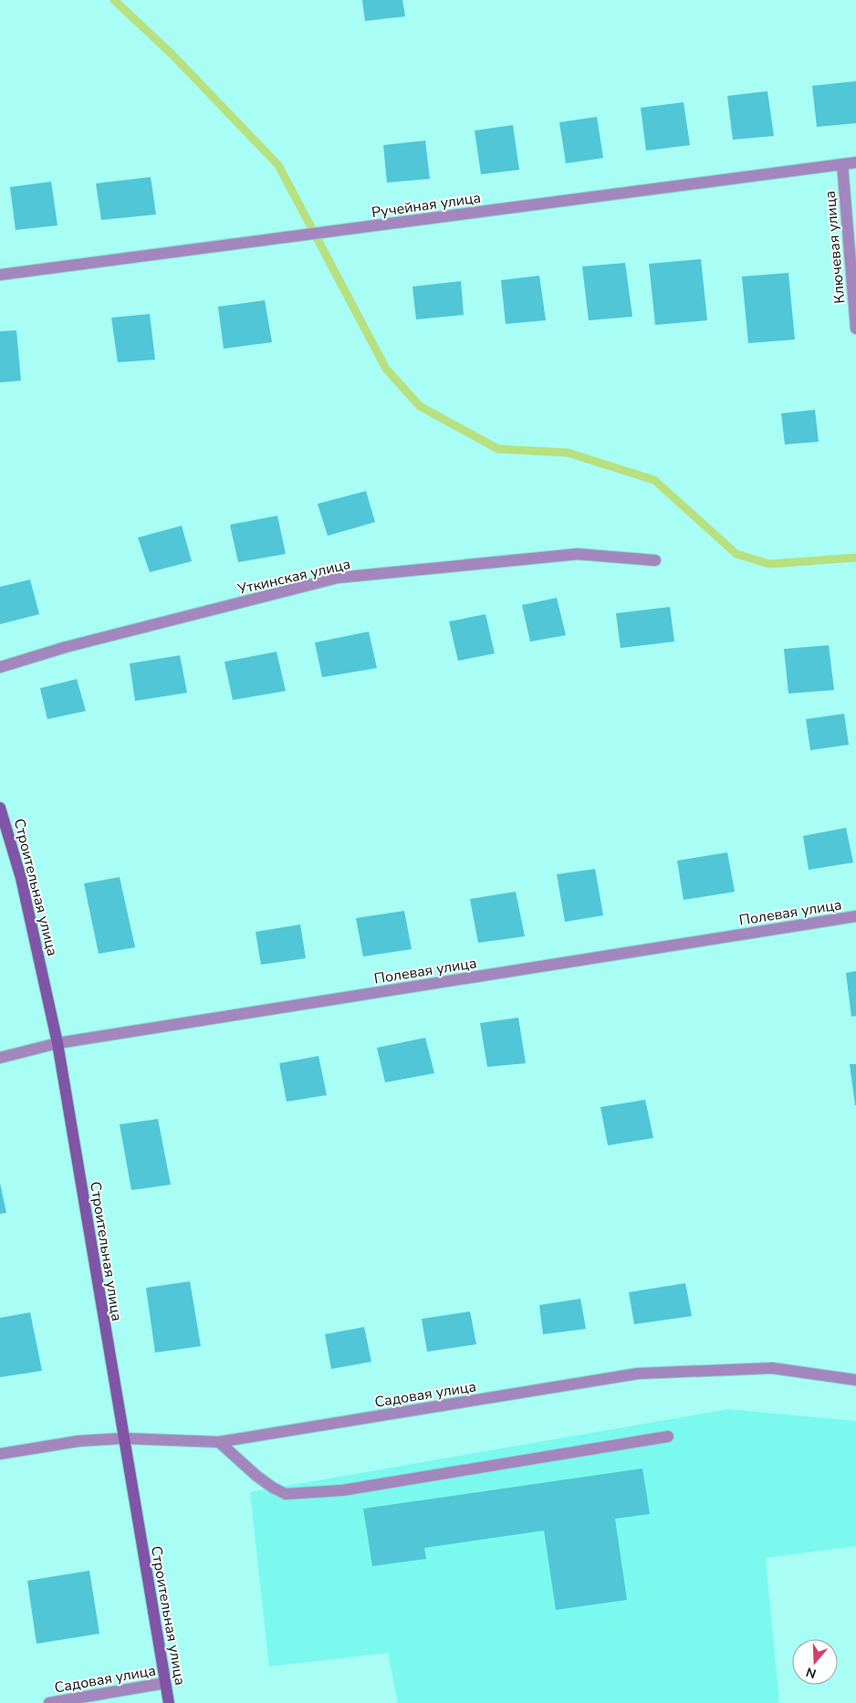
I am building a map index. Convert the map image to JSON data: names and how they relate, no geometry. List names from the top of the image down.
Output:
{
  "streets": {
    "street": [
      "Ручейная улица",
      "Ключевая улица",
      "Уткинская улица",
      "Строительная улица",
      "Полевая улица",
      "Садовая улица"
    ]
  },
  "crossings": [
    ["Ручейная улица", "Ключевая улица"],
    ["Строительная улица", "Полевая улица"],
    ["Строительная улица", "Садовая улица"]
  ],
  "north": "bottom"
}
